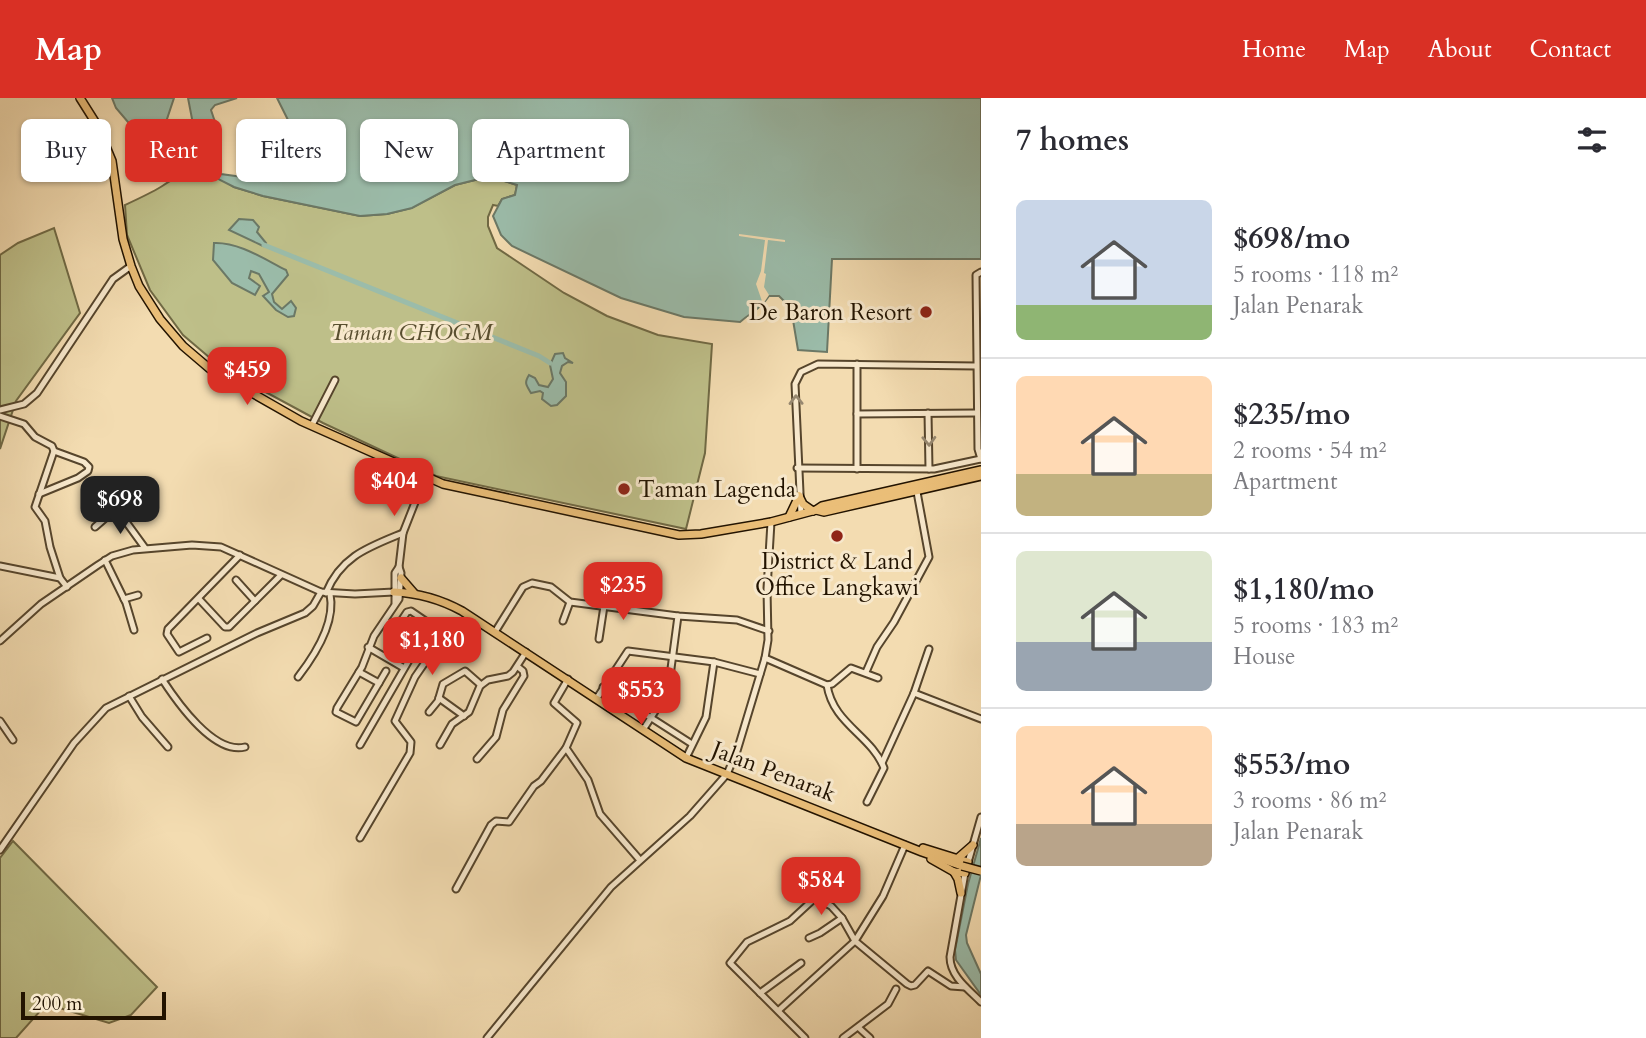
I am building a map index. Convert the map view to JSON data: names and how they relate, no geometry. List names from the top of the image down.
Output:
{
  "streets": {
    "main road": ["Jalan Penarak"]
  },
  "parks": ["Taman CHOGM"],
  "places": ["De Baron Resort", "Taman Lagenda", "District & Land Office Langkawi"],
  "scale_bar": "200 m",
  "page": {
    "header": "Map",
    "nav": [
      "Home",
      "Map",
      "About",
      "Contact"
    ],
    "heading": "7 homes",
    "chip": [
      "Buy",
      "Rent",
      "Filters",
      "New",
      "Apartment"
    ],
    "list": [
      {
        "name": "$698/mo",
        "note": "5 rooms · 118 m² · Jalan Penarak"
      },
      {
        "name": "$235/mo",
        "note": "2 rooms · 54 m² · Apartment"
      },
      {
        "name": "$1,180/mo",
        "note": "5 rooms · 183 m² · House"
      },
      {
        "name": "$553/mo",
        "note": "3 rooms · 86 m² · Jalan Penarak"
      }
    ],
    "price": [
      "$459",
      "$404",
      "$698",
      "$235",
      "$1,180",
      "$553",
      "$584"
    ],
    "scale": "200 m"
  }
}
